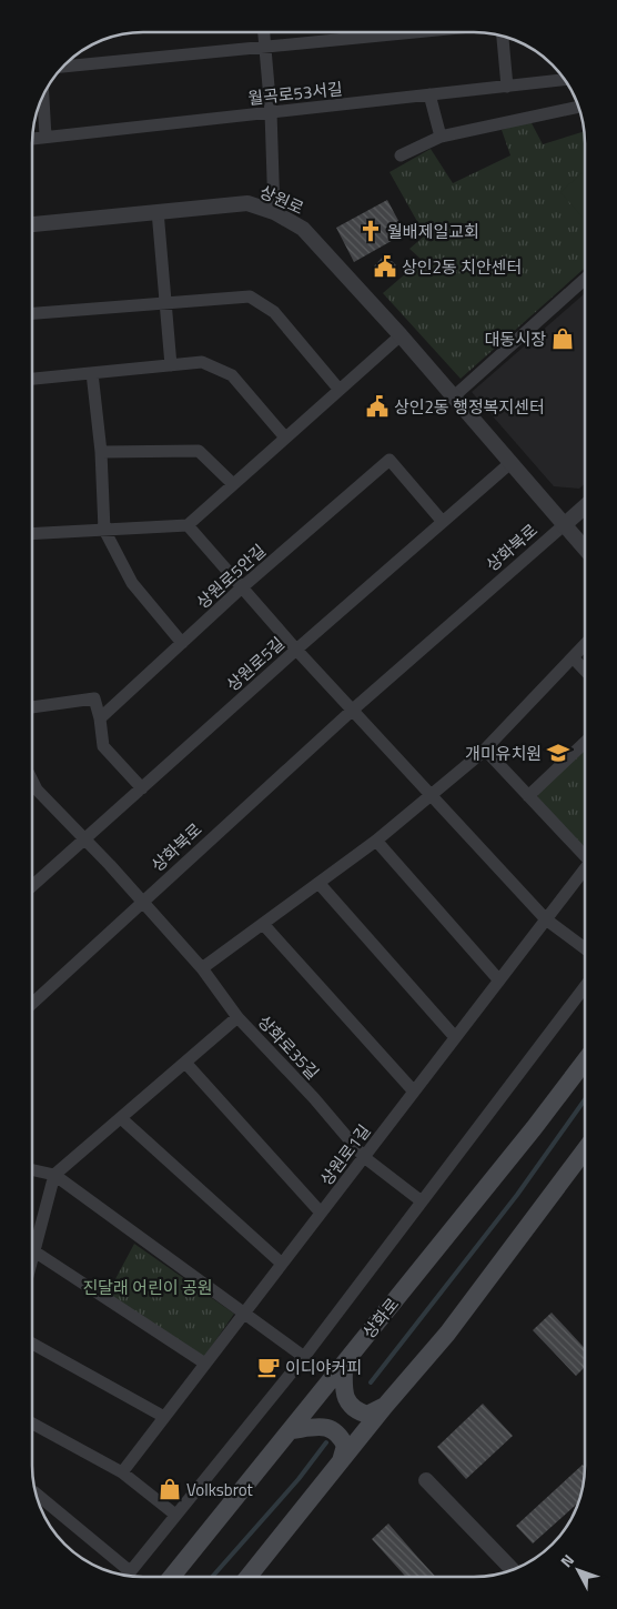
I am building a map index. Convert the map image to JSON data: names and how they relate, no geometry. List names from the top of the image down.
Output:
{
  "streets": {
    "main road": ["상화로"],
    "street": [
      "월곡로53서길",
      "상원로",
      "상화북로",
      "상원로5안길",
      "상원로5길",
      "상화로35길",
      "상원로1길"
    ]
  },
  "crossings": [
    ["상원로", "상화북로"],
    ["상원로", "상원로5길"],
    ["상화북로", "상화로35길"],
    ["상원로5안길", "상원로5길"],
    ["상원로5길", "상화로35길"],
    ["상화로35길", "상원로1길"]
  ],
  "parks": ["진달래 어린이 공원"],
  "places": {
    "church": ["월배제일교회"],
    "public building": ["상인2동 치안센터", "상인2동 행정복지센터"],
    "shop": ["대동시장", "Volksbrot"],
    "school or university": ["개미유치원"],
    "cafe": ["이디야커피"]
  },
  "north": "top left"
}
